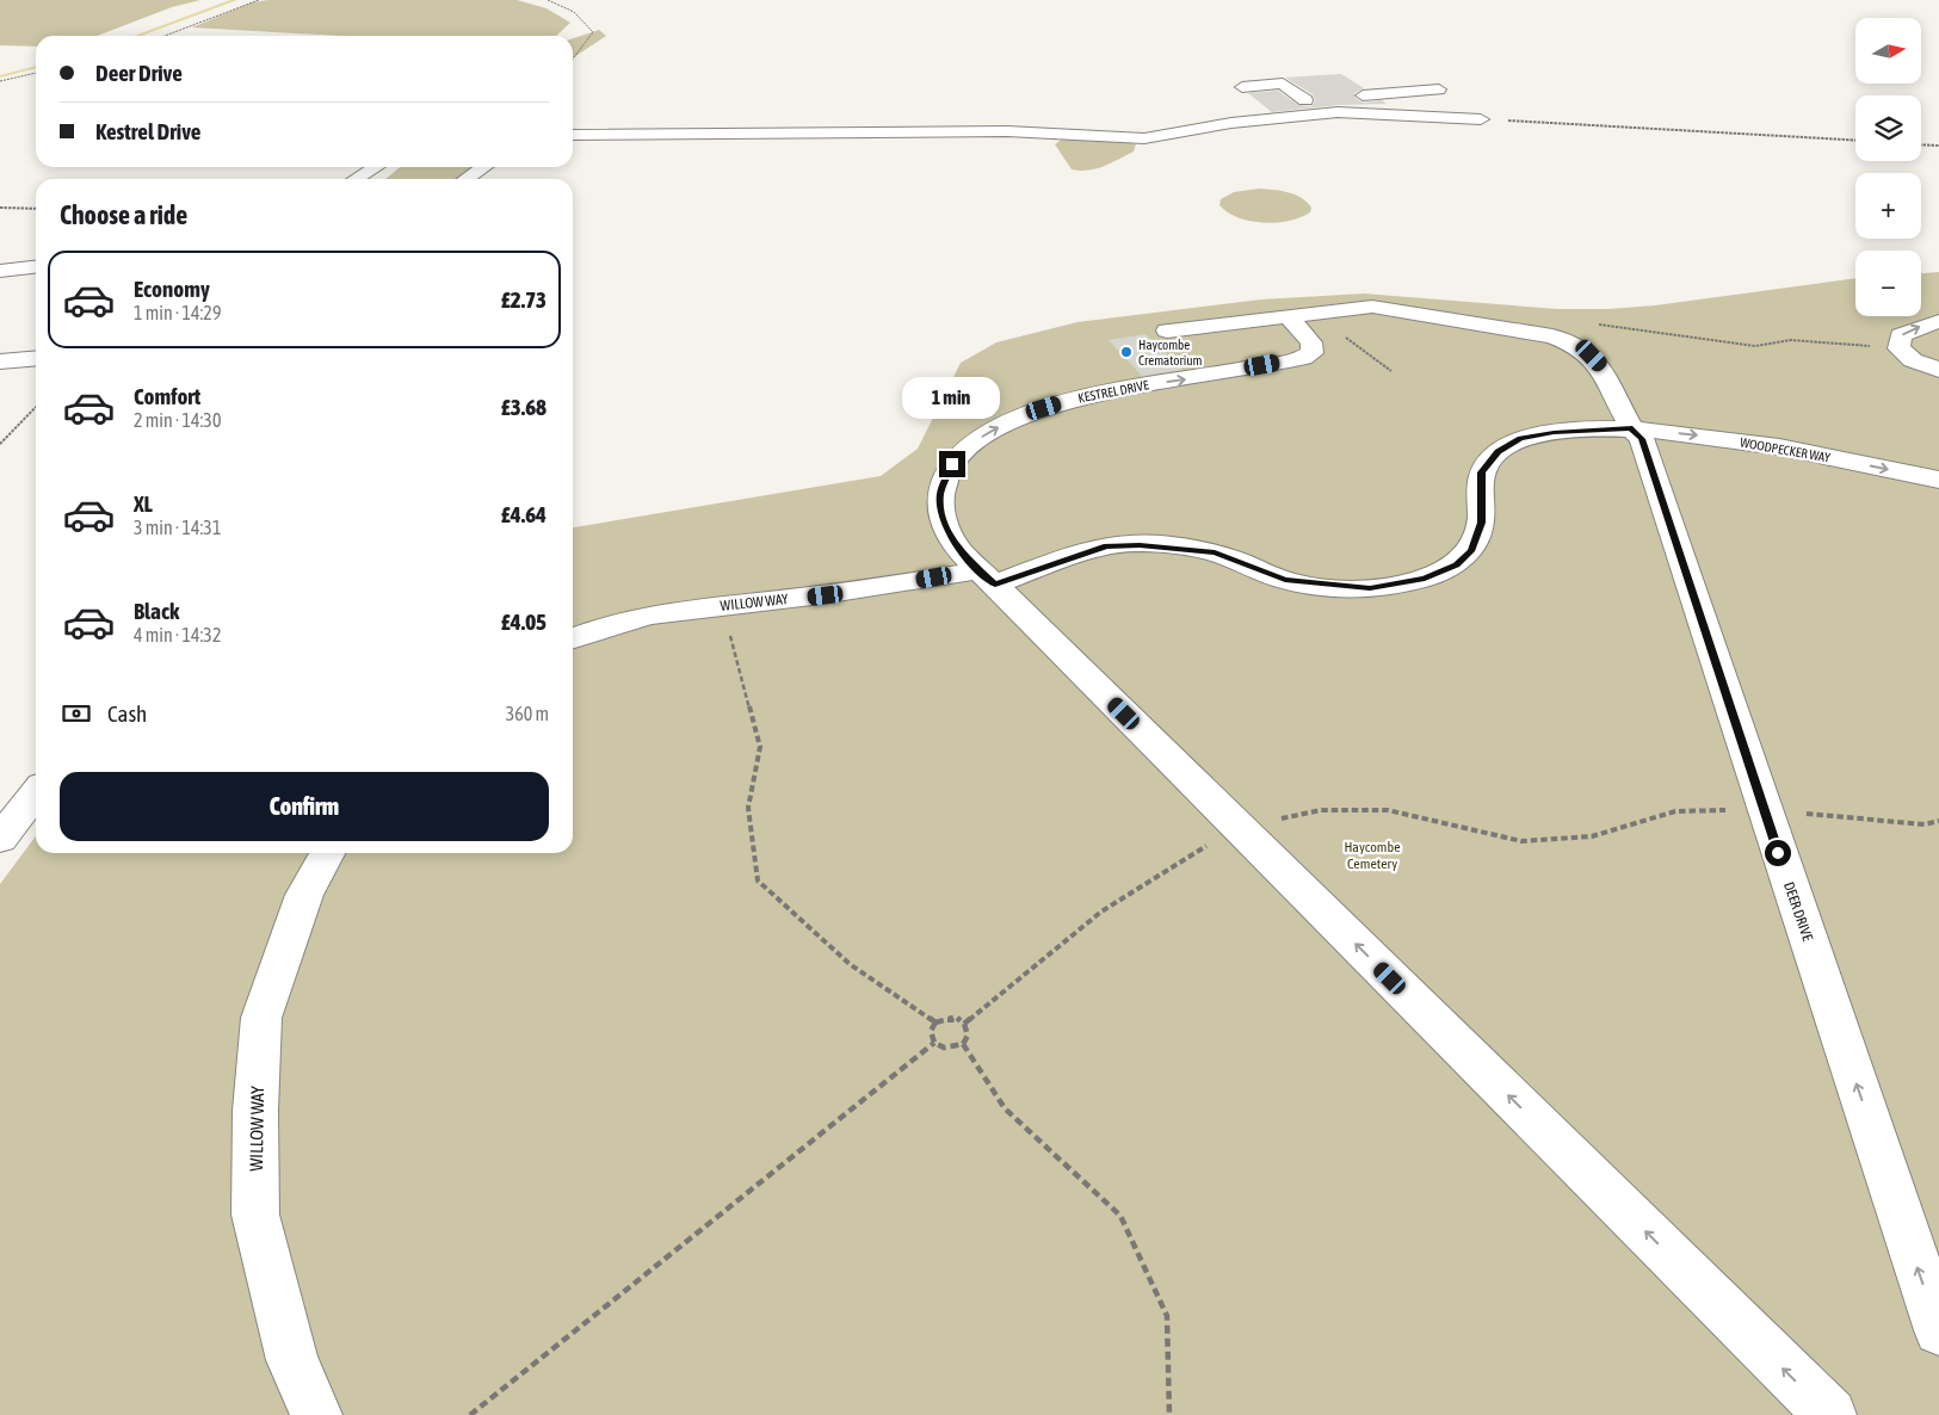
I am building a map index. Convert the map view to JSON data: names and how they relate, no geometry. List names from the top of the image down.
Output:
{
  "streets": {
    "street": [
      "KESTREL DRIVE",
      "WOODPECKER WAY",
      "WILLOW WAY",
      "DEER DRIVE"
    ]
  },
  "crossings": [
    ["KESTREL DRIVE", "WOODPECKER WAY"],
    ["KESTREL DRIVE", "WILLOW WAY"],
    ["KESTREL DRIVE", "DEER DRIVE"],
    ["WOODPECKER WAY", "WILLOW WAY"],
    ["WOODPECKER WAY", "DEER DRIVE"]
  ],
  "one_way": ["DEER DRIVE"],
  "parks": ["Haycombe Cemetery"],
  "places": ["Haycombe Crematorium"],
  "north": "right",
  "page": {
    "map_buttons": ["+", "−"],
    "banner": ["Deer Drive", "Kestrel Drive"],
    "heading": "Choose a ride",
    "list": [
      {
        "name": "Economy",
        "note": "1 min · 14:29",
        "value": "£2.73"
      },
      {
        "name": "Comfort",
        "note": "2 min · 14:30",
        "value": "£3.68"
      },
      {
        "name": "XL",
        "note": "3 min · 14:31",
        "value": "£4.64"
      },
      {
        "name": "Black",
        "note": "4 min · 14:32",
        "value": "£4.05"
      }
    ],
    "bubble": "1 min",
    "pay": ["Cash", "360 m"],
    "buttons": "Confirm"
  }
}
